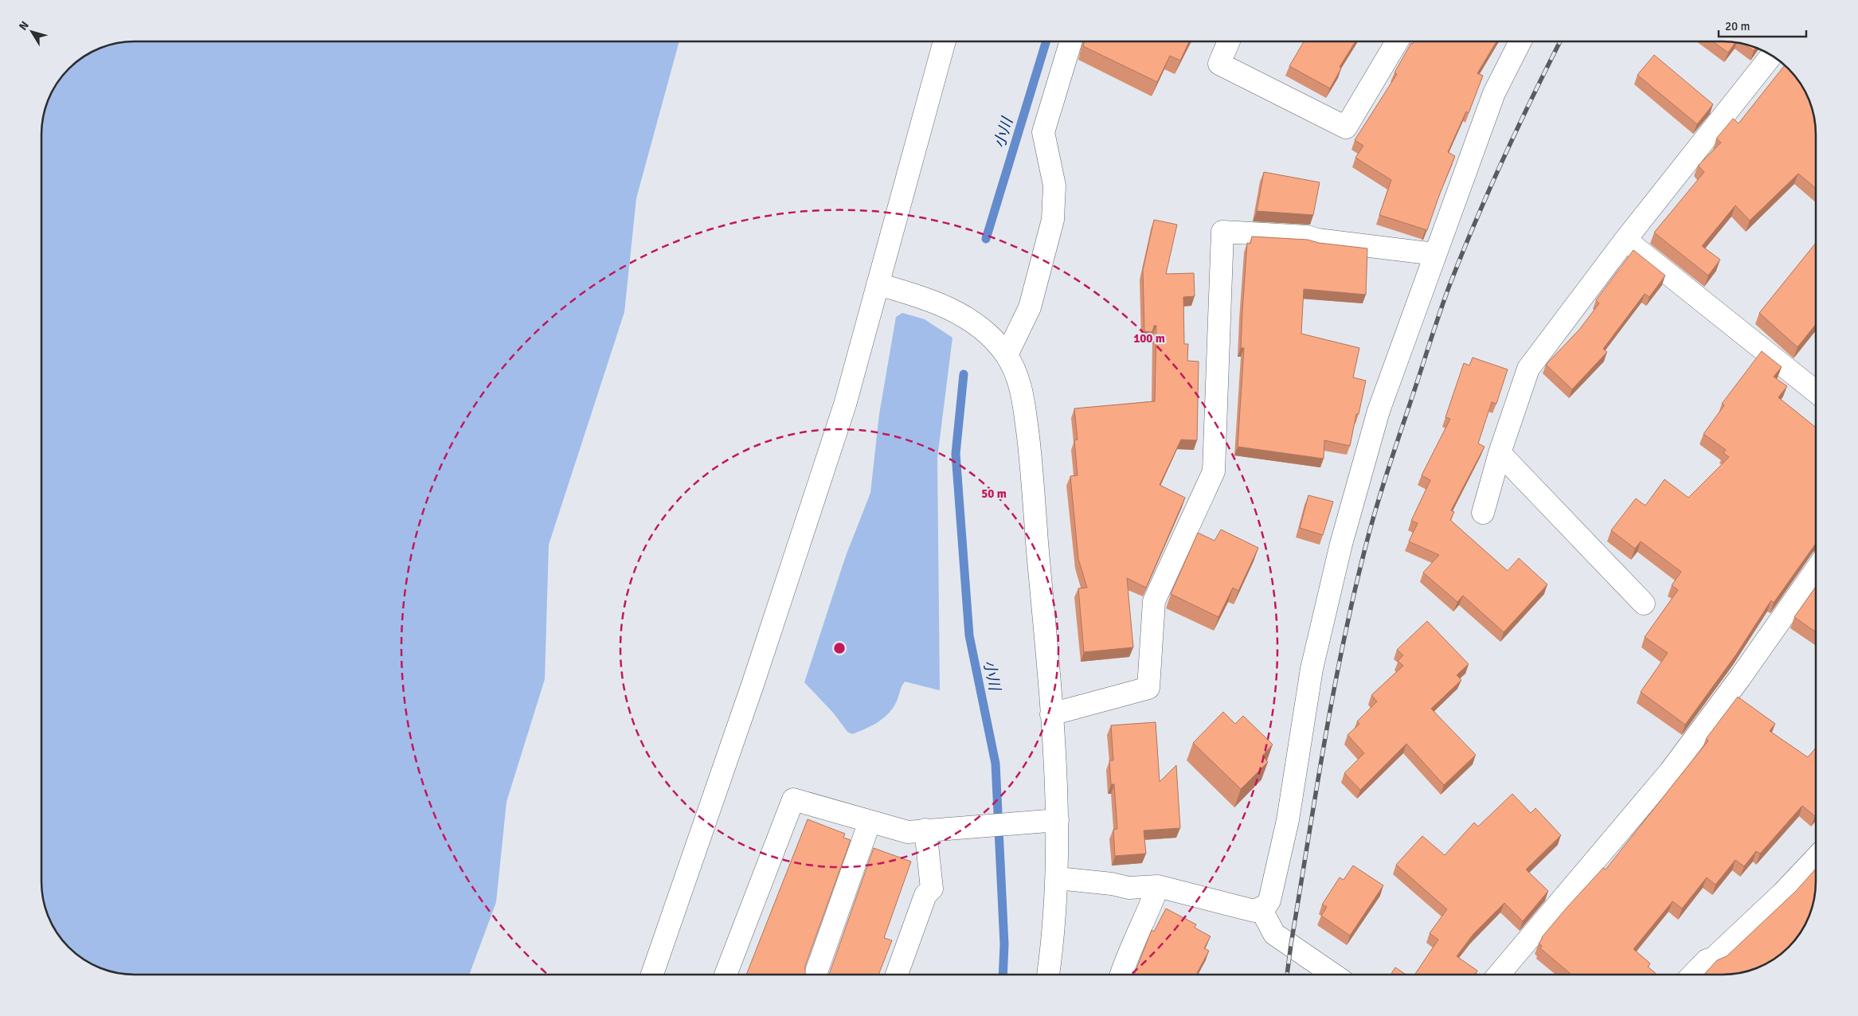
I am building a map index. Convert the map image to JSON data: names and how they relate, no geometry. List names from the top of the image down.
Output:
{
  "water": ["小川"],
  "scale_bar": "20 m",
  "north": "top left",
  "rings": ["100 m", "50 m"]
}
